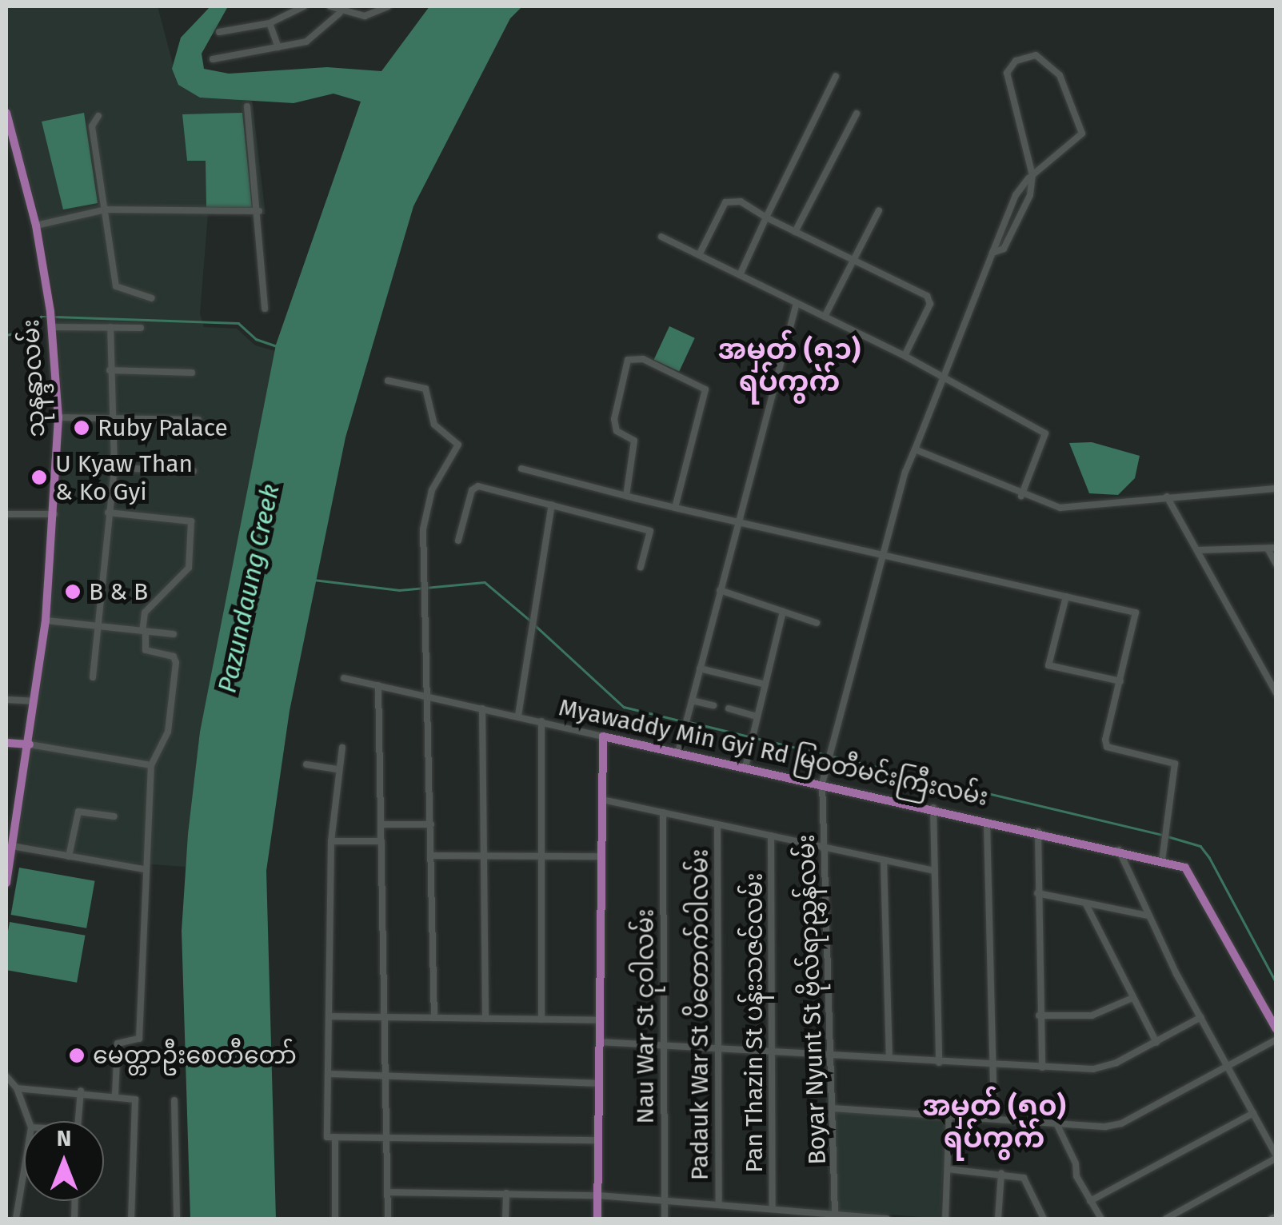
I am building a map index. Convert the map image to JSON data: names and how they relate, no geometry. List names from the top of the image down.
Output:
{
  "streets": {
    "main road": ["သုနန္ဒာလမ်း", "Myawaddy Min Gyi Rd မြဝတီမင်းကြီးလမ်း"],
    "street": [
      "Boyar Nyunt St ဗိုလ်ရာညွှန်လမ်း",
      "Padauk War St ပိတောက်ဝါလမ်း",
      "Nau War St ငုဝါလမ်း",
      "Pan Thazin St ပန်းသဇင်လမ်း"
    ]
  },
  "crossings": [
    ["Myawaddy Min Gyi Rd မြဝတီမင်းကြီးလမ်း", "Boyar Nyunt St ဗိုလ်ရာညွှန်လမ်း"]
  ],
  "districts": ["အမှတ် (၅၁) ရပ်ကွက်", "အမှတ် (၅၀) ရပ်ကွက်"],
  "water": ["Pazundaung Creek"],
  "places": [
    "Ruby Palace",
    "U Kyaw Than & Ko Gyi",
    "B & B",
    "မေတ္တာဦးစေတီတော်"
  ],
  "north": "top"
}
